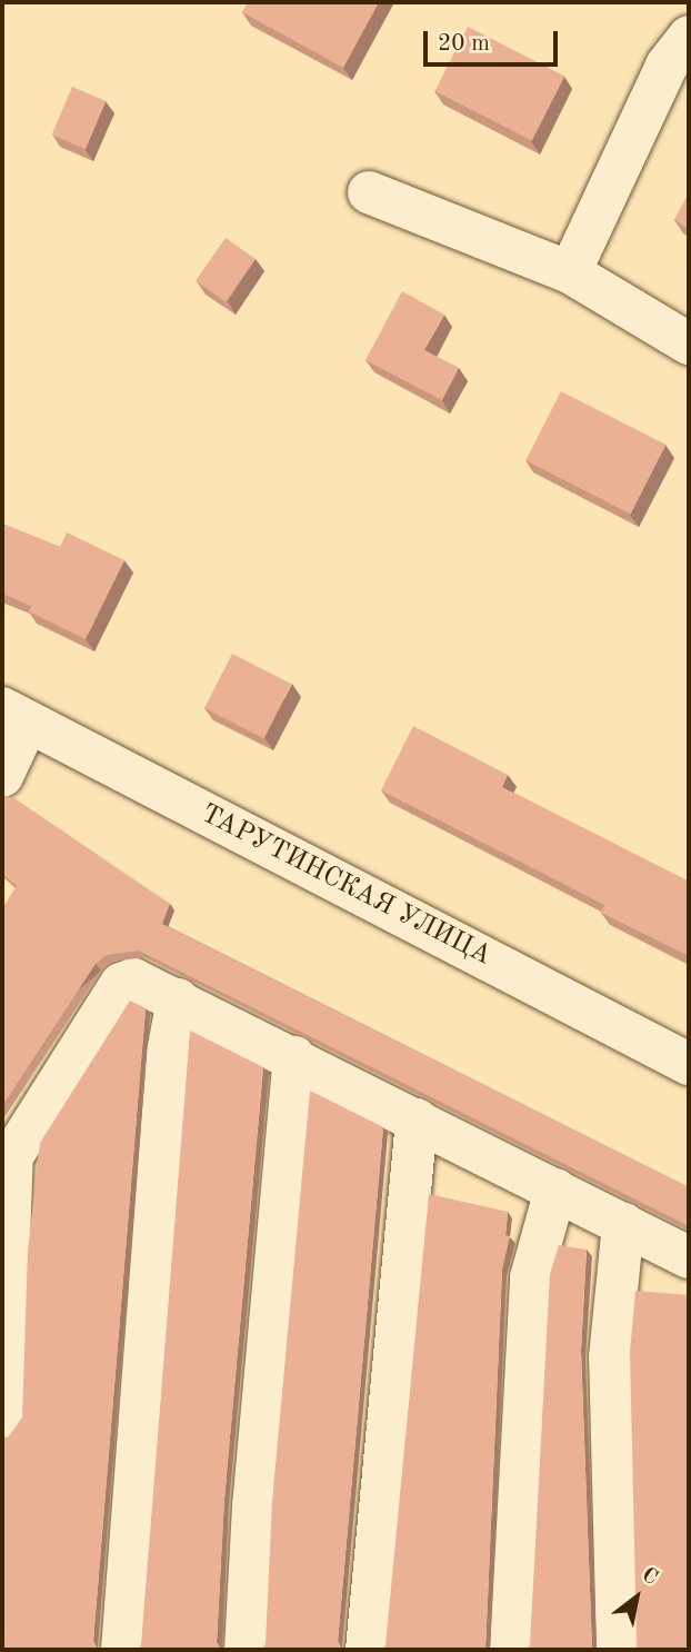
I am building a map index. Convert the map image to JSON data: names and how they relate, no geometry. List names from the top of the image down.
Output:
{
  "streets": {
    "street": ["ТАРУТИНСКАЯ УЛИЦА"]
  },
  "scale_bar": "20 m",
  "north": "top right"
}
